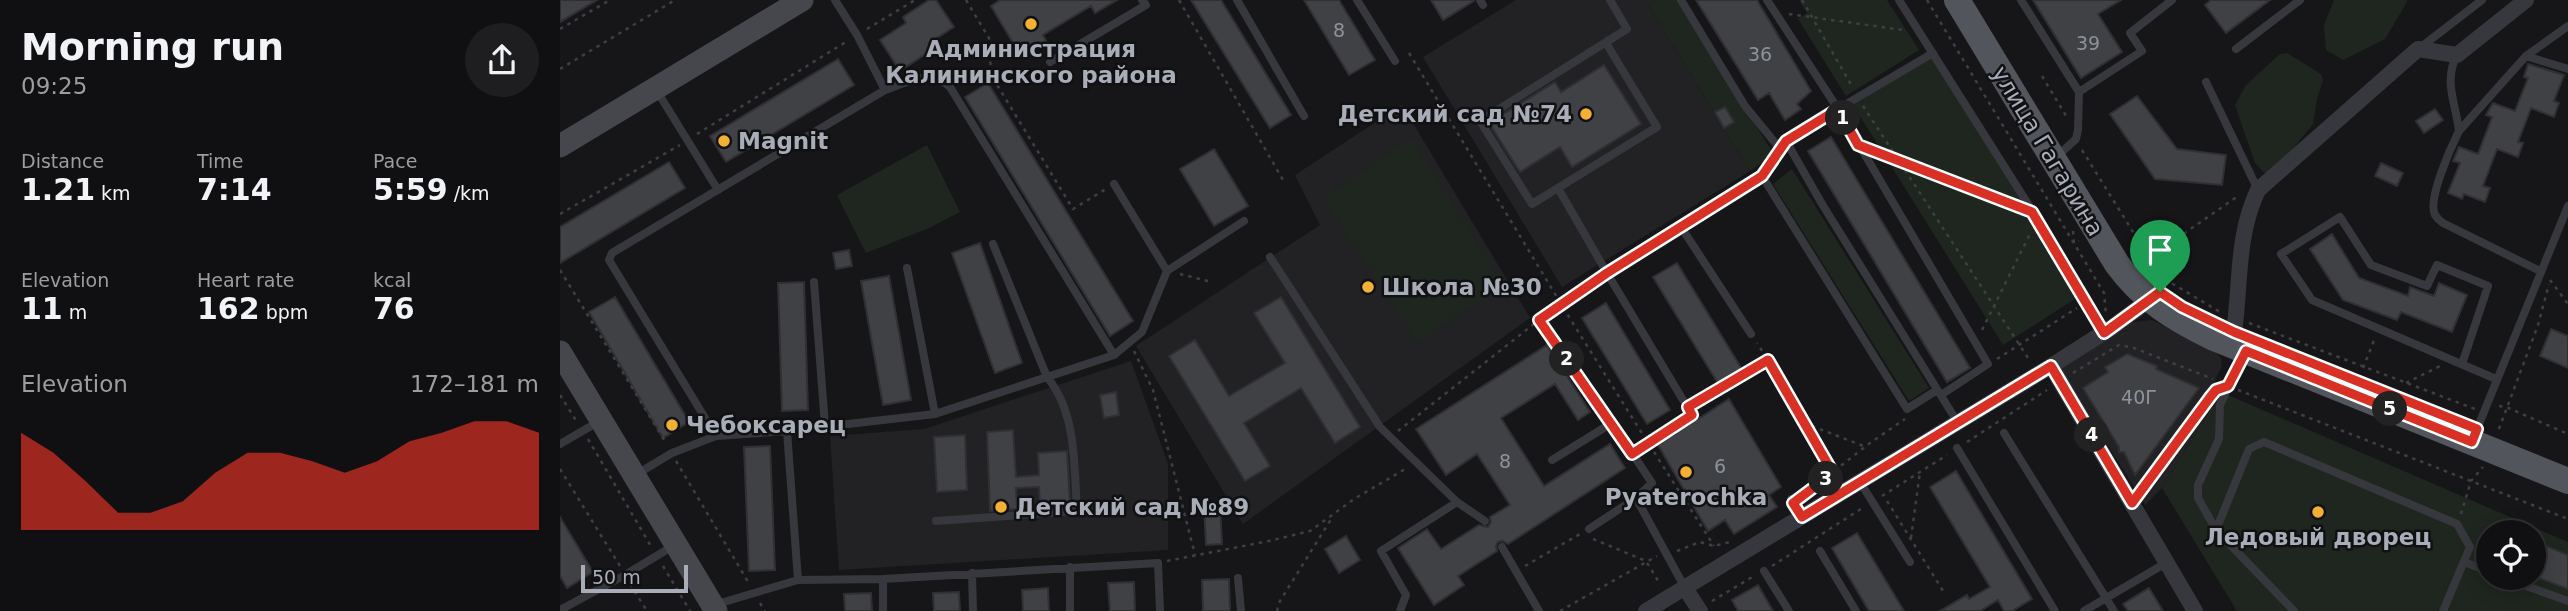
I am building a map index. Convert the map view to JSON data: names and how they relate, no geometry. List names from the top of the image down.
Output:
{
  "streets": {
    "main road": ["улица Гагарина"]
  },
  "places": [
    "Администрация Калининского района",
    "Детский сад №74",
    "Magnit",
    "Школа №30",
    "Чебоксарец",
    "Pyaterochka",
    "Детский сад №89",
    "Ледовый дворец"
  ],
  "house_numbers": [
    "8",
    "39",
    "36",
    "40Г",
    "8",
    "6"
  ],
  "scale_bar": "50 m",
  "page": {
    "heading": ["Morning run", "09:25"],
    "pins": [
      "1",
      "2",
      "5",
      "4",
      "3"
    ],
    "stats": [
      ["Distance", "1.21 km"],
      ["Time", "7:14"],
      ["Pace", "5:59 /km"],
      ["Elevation", "11 m"],
      ["Heart rate", "162 bpm"],
      ["kcal", "76"]
    ],
    "chart": ["Elevation", "172–181 m"],
    "scale": "50 m"
  }
}
